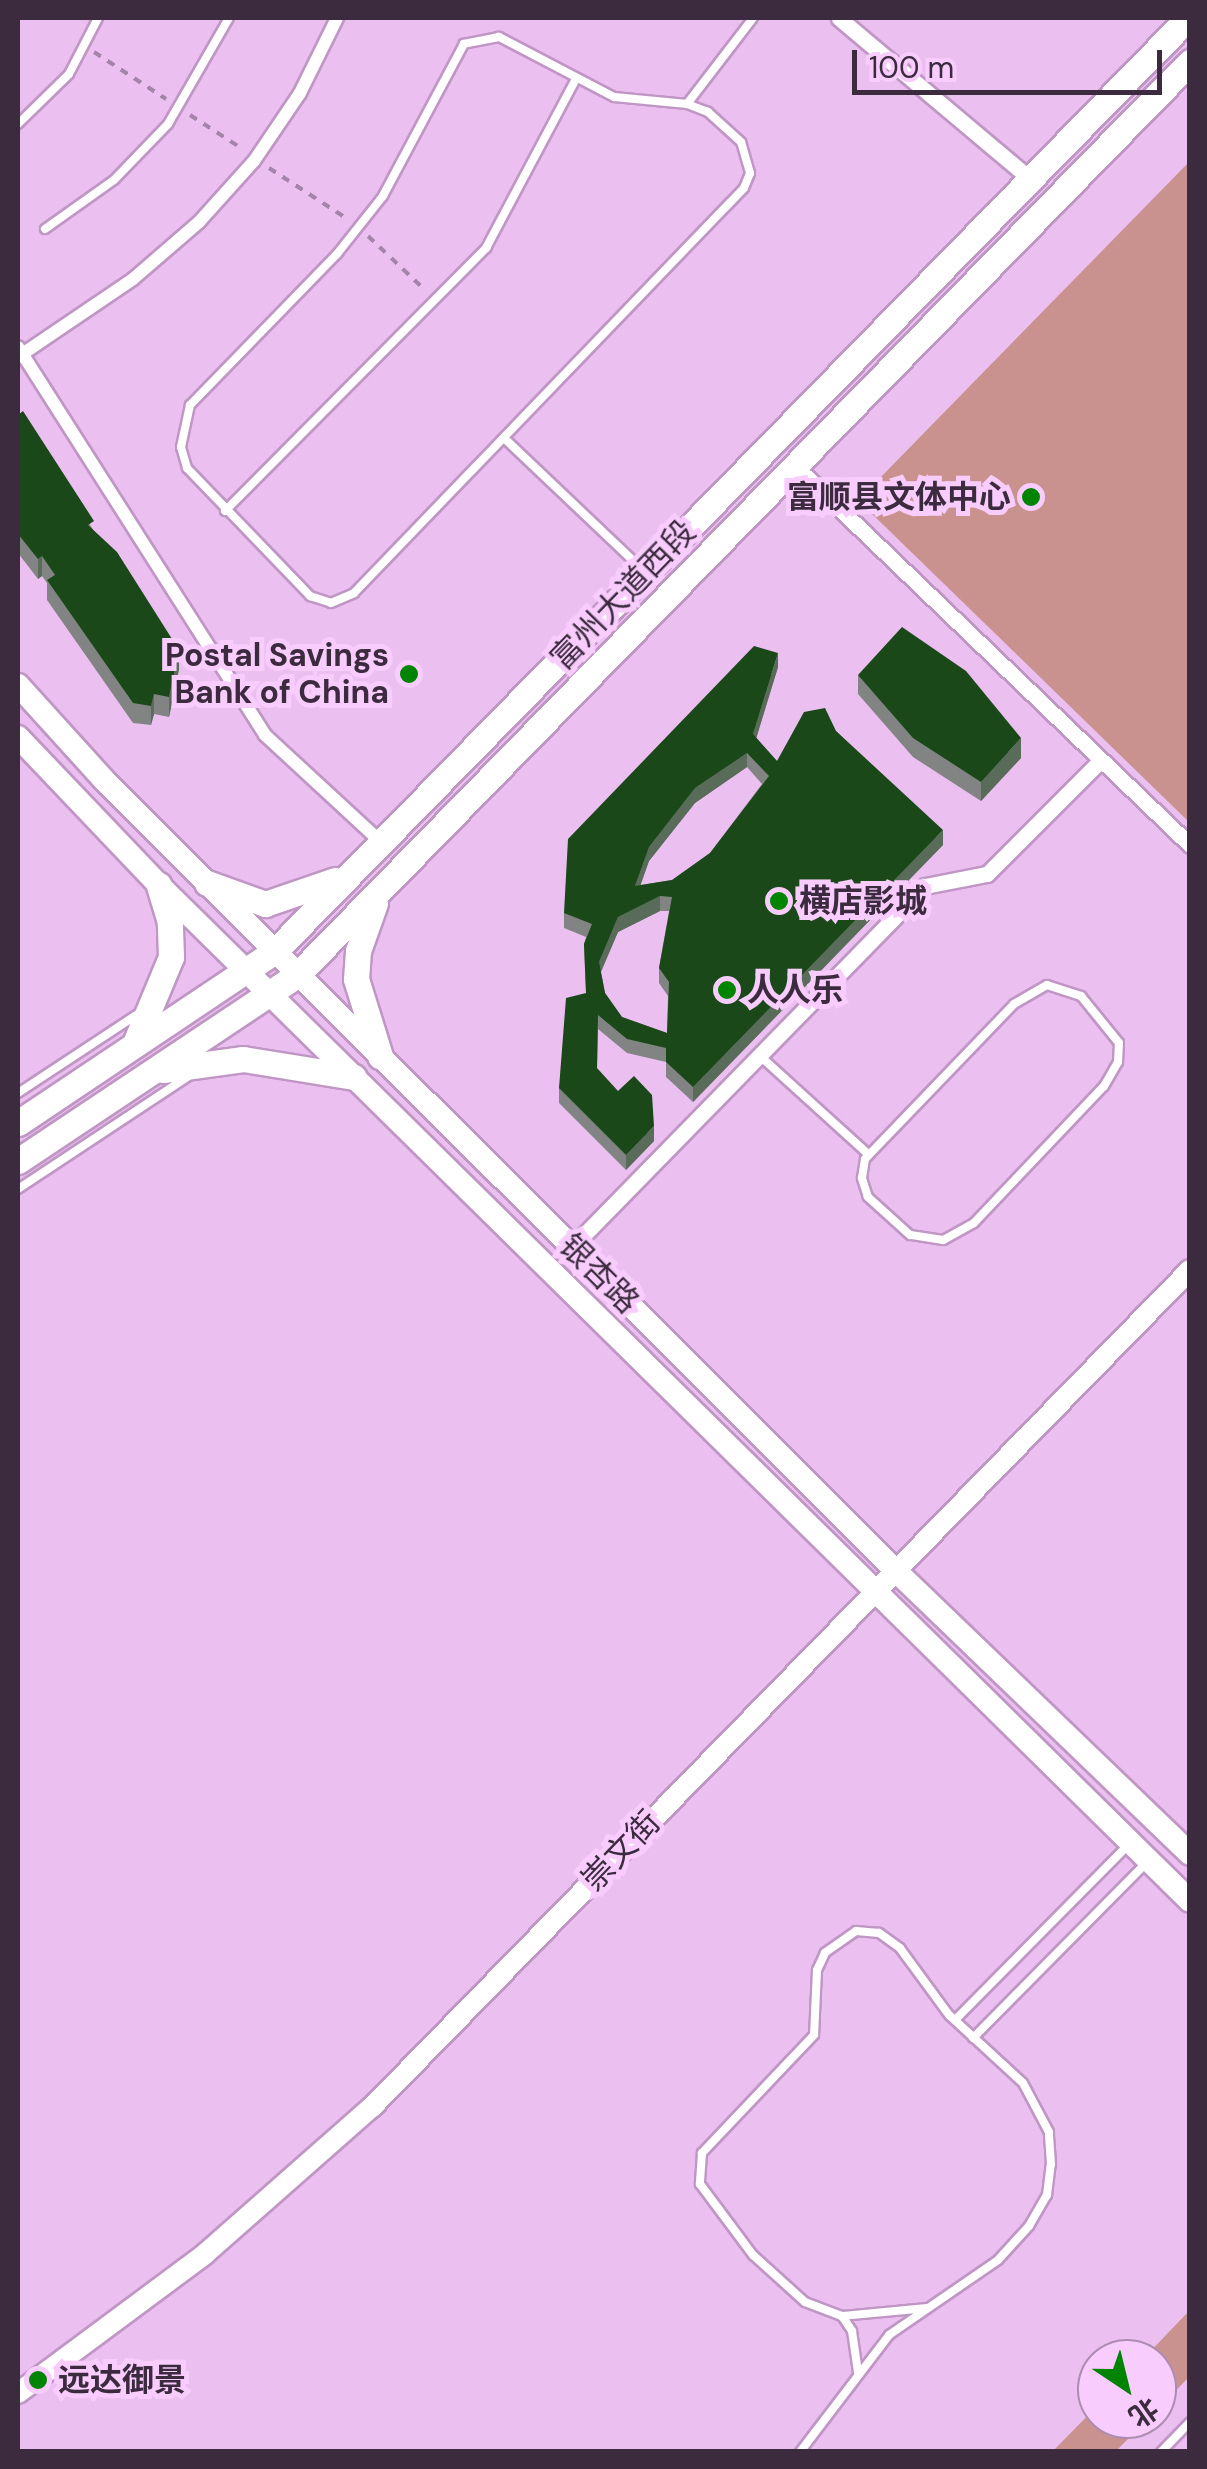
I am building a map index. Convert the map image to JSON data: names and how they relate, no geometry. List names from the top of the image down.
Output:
{
  "streets": {
    "main road": ["富州大道西段", "银杏路"],
    "street": ["崇文街"]
  },
  "crossings": [
    ["富州大道西段", "银杏路"],
    ["银杏路", "崇文街"]
  ],
  "places": [
    "富顺县文体中心",
    "Postal Savings Bank of China",
    "横店影城",
    "人人乐",
    "远达御景"
  ],
  "scale_bar": "100 m",
  "north": "bottom right"
}
